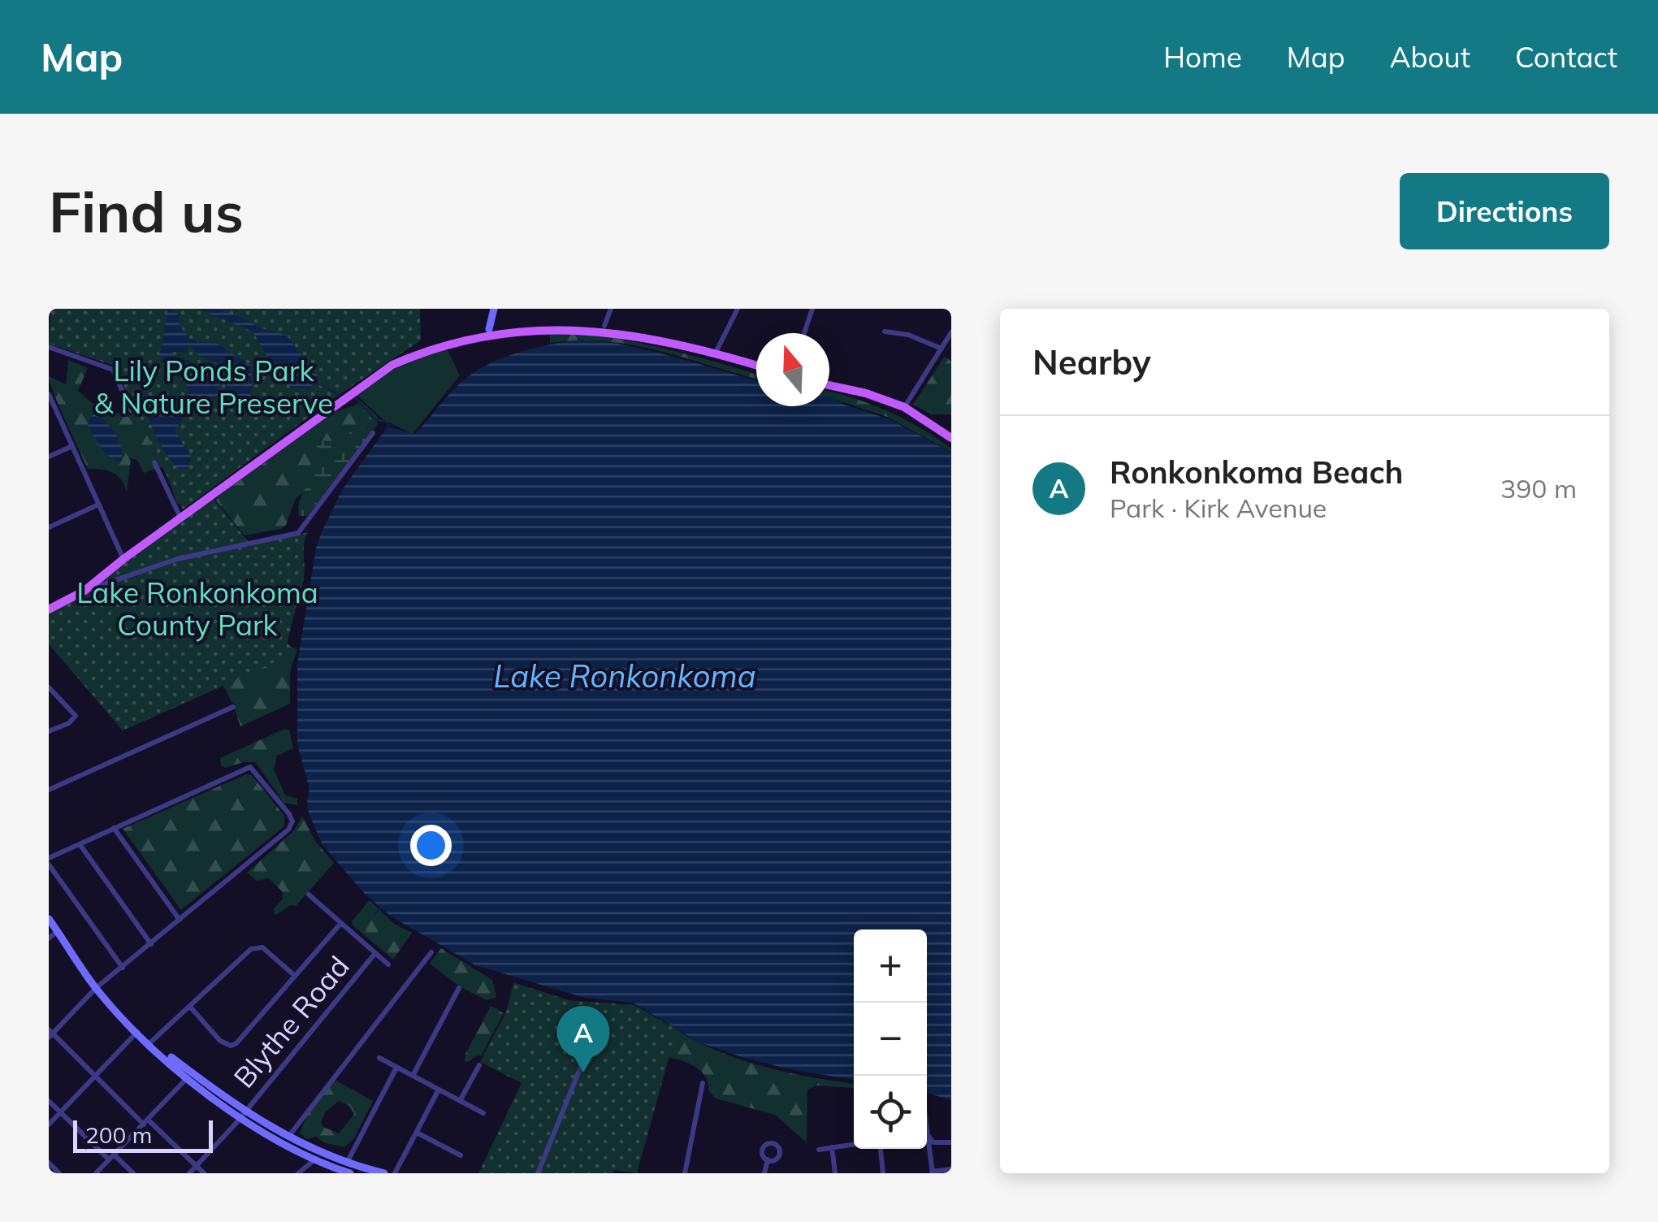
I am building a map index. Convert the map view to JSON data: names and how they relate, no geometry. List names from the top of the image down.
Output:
{
  "streets": {
    "street": ["Blythe Road"]
  },
  "water": ["Lake Ronkonkoma"],
  "parks": ["Lily Ponds Park & Nature Preserve", "Lake Ronkonkoma County Park"],
  "scale_bar": "200 m",
  "north": "top",
  "page": {
    "header": "Map",
    "nav": [
      "Home",
      "Map",
      "About",
      "Contact"
    ],
    "buttons": "Directions",
    "title": "Find us",
    "heading": "Nearby",
    "list": [
      {
        "mark": "A",
        "name": "Ronkonkoma Beach",
        "note": "Park · Kirk Avenue",
        "value": "390 m"
      }
    ],
    "map_buttons": ["+", "−"],
    "pins": "A",
    "scale": "200 m"
  }
}
